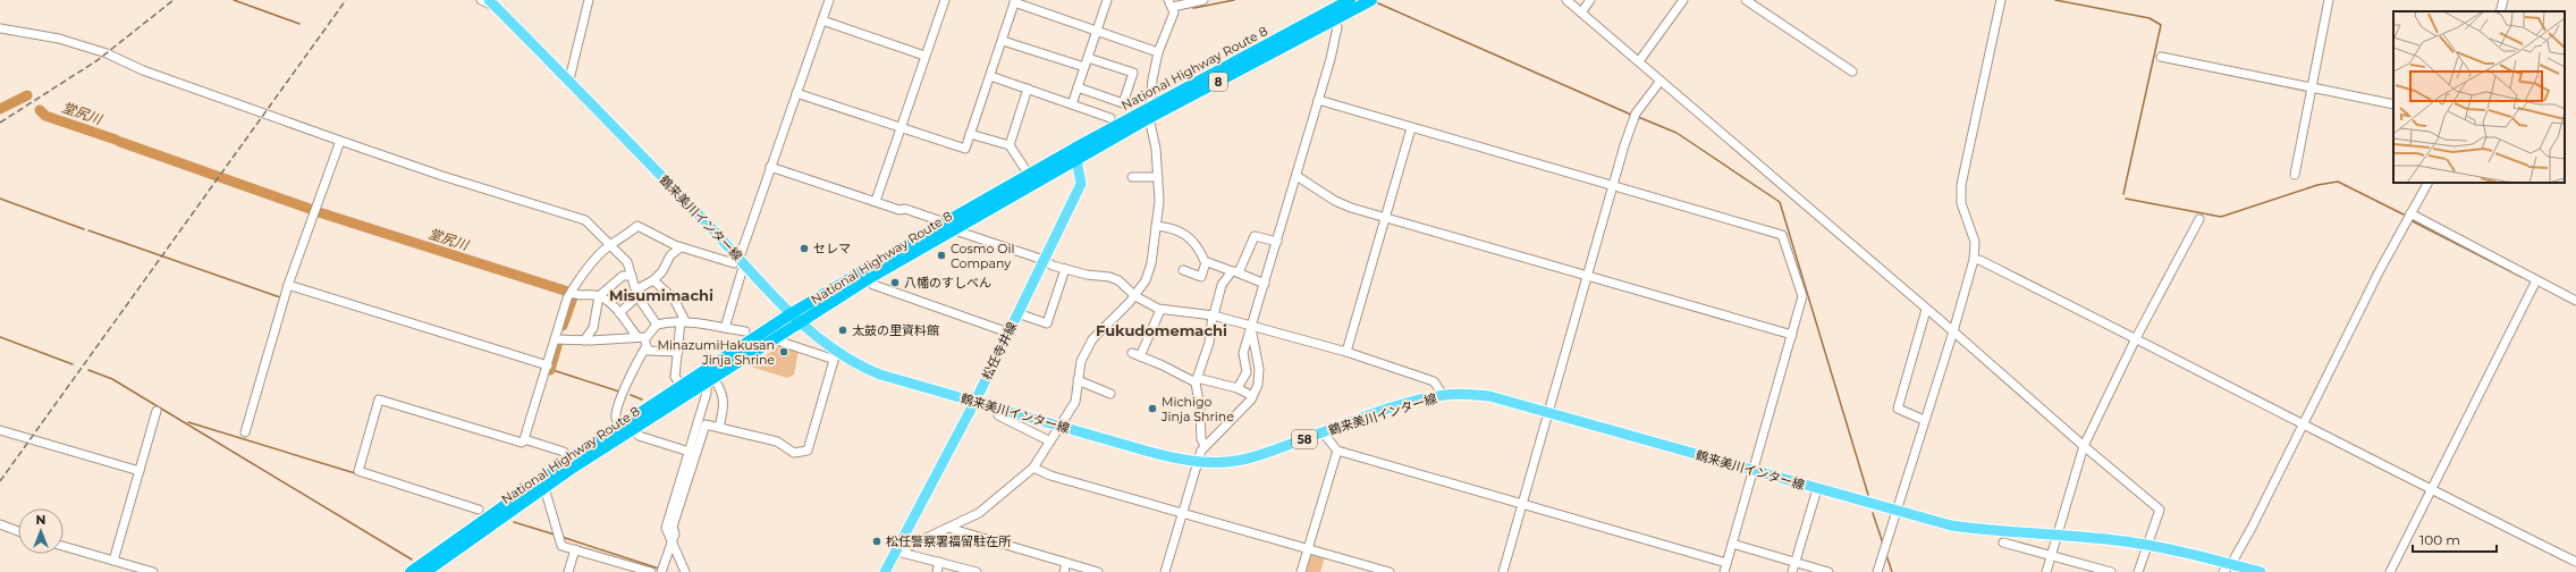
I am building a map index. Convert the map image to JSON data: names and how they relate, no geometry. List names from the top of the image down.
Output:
{
  "streets": {
    "highway": ["National Highway Route 8", "8"],
    "main road": ["鶴来美川インター線", "松任寺井線", "58"]
  },
  "crossings": [
    ["National Highway Route 8", "鶴来美川インター線"],
    ["National Highway Route 8", "松任寺井線"],
    ["鶴来美川インター線", "松任寺井線"]
  ],
  "districts": ["Misumimachi", "Fukudomemachi"],
  "water": ["堂尻川"],
  "places": [
    "セレマ",
    "Cosmo Oil Company",
    "八幡のすしべん",
    "太鼓の里資料館",
    "MinazumiHakusan Jinja Shrine",
    "Michigo Jinja Shrine",
    "松任警察署福留駐在所"
  ],
  "scale_bar": "100 m",
  "north": "top"
}
